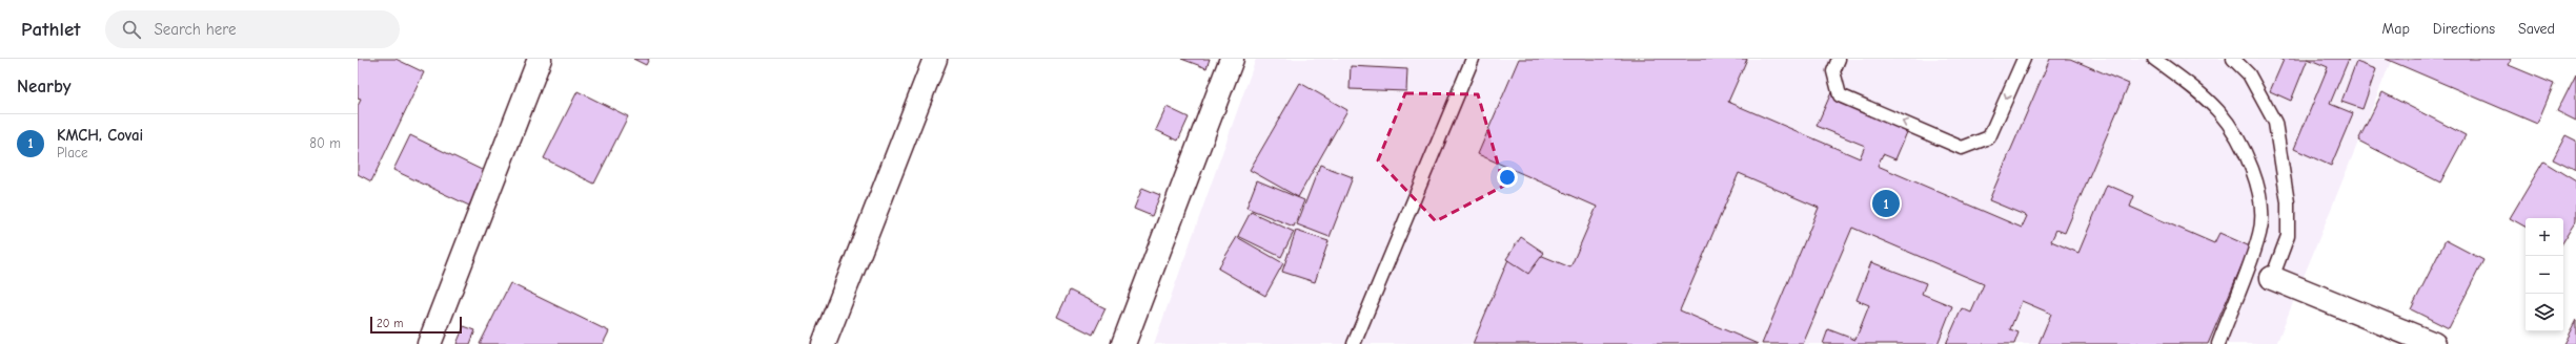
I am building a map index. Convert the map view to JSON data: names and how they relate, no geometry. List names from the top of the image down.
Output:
{
  "scale_bar": "20 m",
  "page": {
    "header": "Pathlet",
    "search": "Search here",
    "nav": ["Map", "Directions", "Saved"],
    "heading": "Nearby",
    "list": [
      {
        "mark": "1",
        "name": "KMCH, Covai",
        "note": "Place",
        "value": "80 m"
      }
    ],
    "pins": "1",
    "map_buttons": ["+", "−"],
    "scale": "20 m"
  }
}
